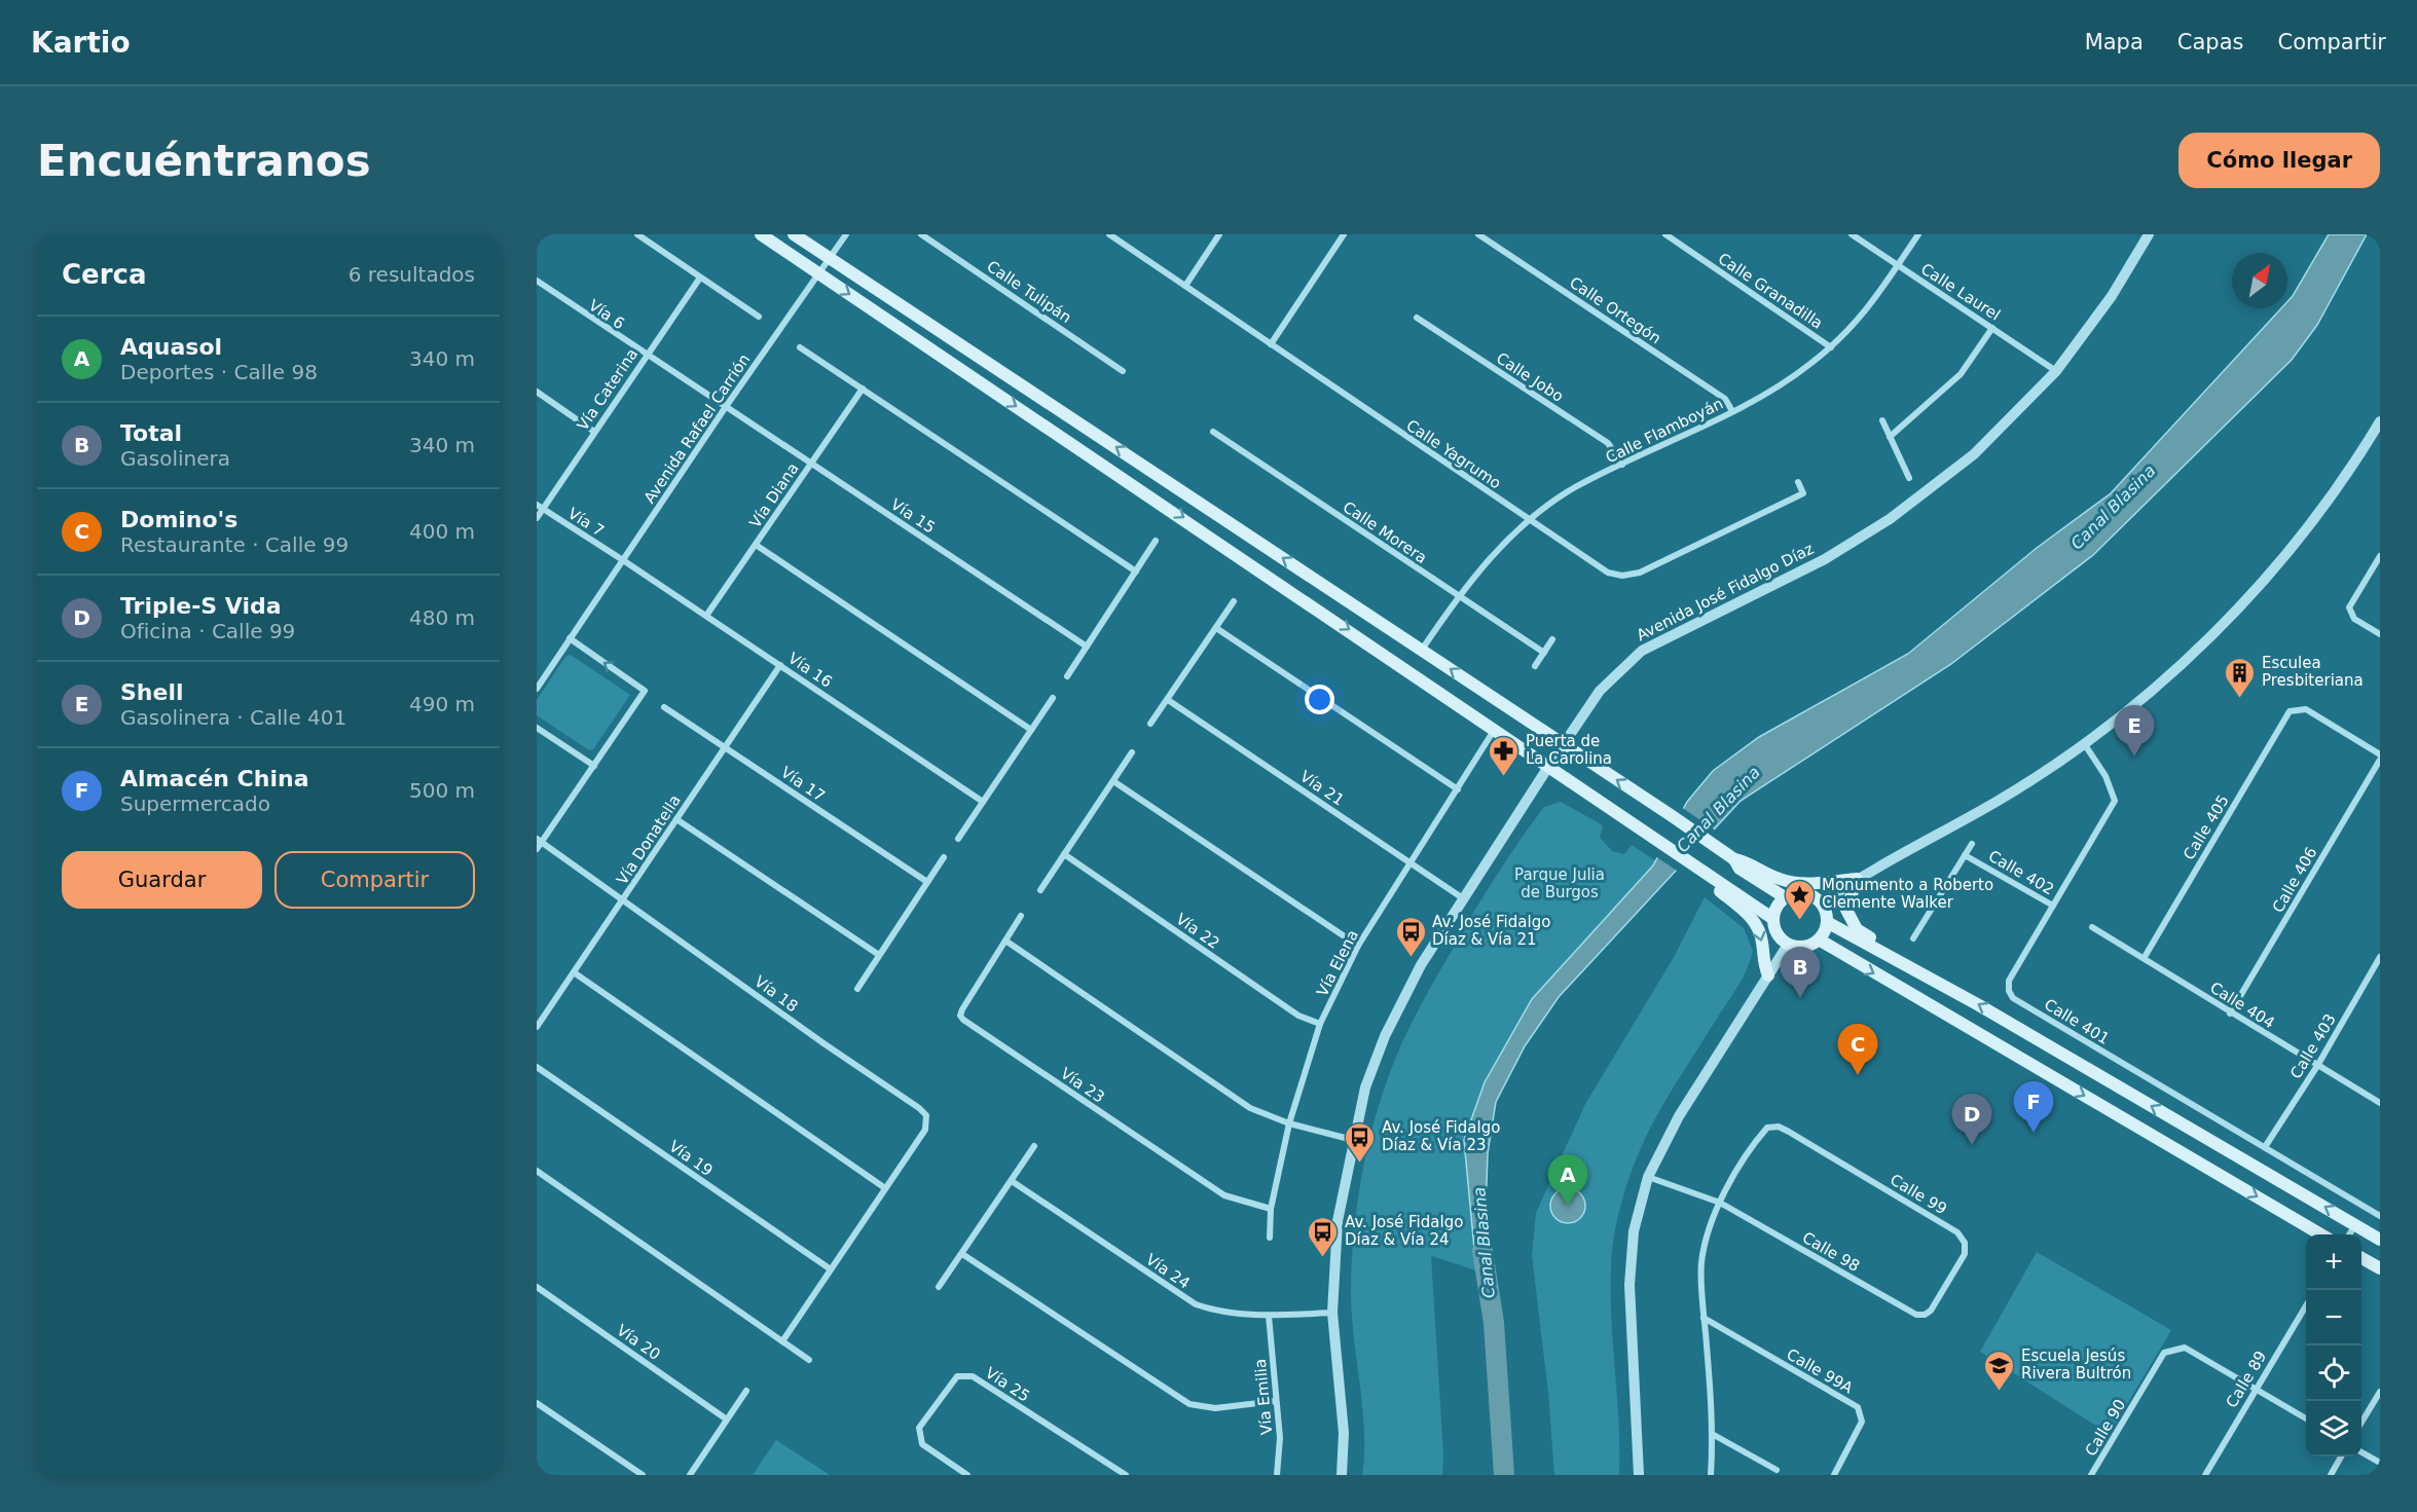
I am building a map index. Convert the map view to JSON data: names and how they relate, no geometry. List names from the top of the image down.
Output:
{
  "streets": {
    "street": [
      "Calle Granadilla",
      "Calle Tulipán",
      "Calle Laurel",
      "Calle Ortegón",
      "Vía 6",
      "Calle Jobo",
      "Vía Caterina",
      "Avenida Rafael Carrión",
      "Calle Flamboyán",
      "Calle Yagrumo",
      "Vía Diana",
      "Vía 15",
      "Vía 7",
      "Calle Morera",
      "Avenida José Fidalgo Díaz",
      "Vía 16",
      "Vía 17",
      "Vía 21",
      "Calle 405",
      "Vía Donatella",
      "Calle 402",
      "Calle 406",
      "Vía 22",
      "Vía Elena",
      "Vía 18",
      "Calle 404",
      "Calle 401",
      "Calle 403",
      "Vía 23",
      "Vía 19",
      "Calle 99",
      "Calle 98",
      "Vía 24",
      "Vía 20",
      "Calle 99A",
      "Calle 89",
      "Vía 25",
      "Vía Emilia",
      "Calle 90"
    ]
  },
  "crossings": [
    ["Calle Granadilla", "Calle Flamboyán"],
    ["Calle Laurel", "Calle Flamboyán"],
    ["Calle Laurel", "Avenida José Fidalgo Díaz"],
    ["Calle Ortegón", "Calle Flamboyán"],
    ["Vía 6", "Vía Caterina"],
    ["Vía 6", "Avenida Rafael Carrión"],
    ["Vía 6", "Vía 15"],
    ["Calle Jobo", "Calle Flamboyán"],
    ["Vía Caterina", "Vía 7"],
    ["Avenida Rafael Carrión", "Vía 15"],
    ["Avenida Rafael Carrión", "Vía 7"],
    ["Avenida Rafael Carrión", "Vía 16"],
    ["Calle Flamboyán", "Calle Yagrumo"],
    ["Calle Flamboyán", "Calle Morera"],
    ["Vía Diana", "Vía 15"],
    ["Vía Diana", "Vía 16"],
    ["Vía 7", "Vía 16"],
    ["Avenida José Fidalgo Díaz", "Vía 21"],
    ["Avenida José Fidalgo Díaz", "Vía 24"],
    ["Vía 16", "Vía Donatella"],
    ["Vía 17", "Vía Donatella"],
    ["Vía 21", "Vía Elena"],
    ["Calle 405", "Calle 404"],
    ["Vía Donatella", "Vía 18"],
    ["Calle 402", "Calle 401"],
    ["Calle 406", "Calle 404"],
    ["Vía 22", "Vía Elena"],
    ["Vía Elena", "Vía 23"],
    ["Vía 18", "Vía 19"],
    ["Calle 404", "Calle 403"],
    ["Calle 401", "Calle 403"],
    ["Calle 99", "Calle 98"],
    ["Vía 24", "Vía Emilia"],
    ["Calle 89", "Calle 90"]
  ],
  "water": ["Canal Blasina"],
  "parks": ["Parque Julia de Burgos"],
  "places": {
    "building": ["Esculea Presbiteriana"],
    "pharmacy": ["Puerta de La Carolina"],
    "place": ["Monumento a Roberto Clemente Walker"],
    "bus stop": ["Av. José Fidalgo Díaz & Vía 21", "Av. José Fidalgo Díaz & Vía 23", "Av. José Fidalgo Díaz & Vía 24"],
    "school or university": ["Escuela Jesús Rivera Bultrón"]
  },
  "north": "top right",
  "page": {
    "header": "Kartio",
    "nav": ["Mapa", "Capas", "Compartir"],
    "buttons": [
      "Cómo llegar",
      ["Guardar", "Compartir"]
    ],
    "title": "Encuéntranos",
    "heading": ["Cerca", "6 resultados"],
    "list": [
      {
        "mark": "A",
        "name": "Aquasol",
        "note": "Deportes · Calle 98",
        "value": "340 m"
      },
      {
        "mark": "B",
        "name": "Total",
        "note": "Gasolinera",
        "value": "340 m"
      },
      {
        "mark": "C",
        "name": "Domino's",
        "note": "Restaurante · Calle 99",
        "value": "400 m"
      },
      {
        "mark": "D",
        "name": "Triple-S Vida",
        "note": "Oficina · Calle 99",
        "value": "480 m"
      },
      {
        "mark": "E",
        "name": "Shell",
        "note": "Gasolinera · Calle 401",
        "value": "490 m"
      },
      {
        "mark": "F",
        "name": "Almacén China",
        "note": "Supermercado",
        "value": "500 m"
      }
    ],
    "pins": [
      "E",
      "B",
      "C",
      "F",
      "D",
      "A"
    ],
    "map_buttons": ["+", "−"]
  }
}
